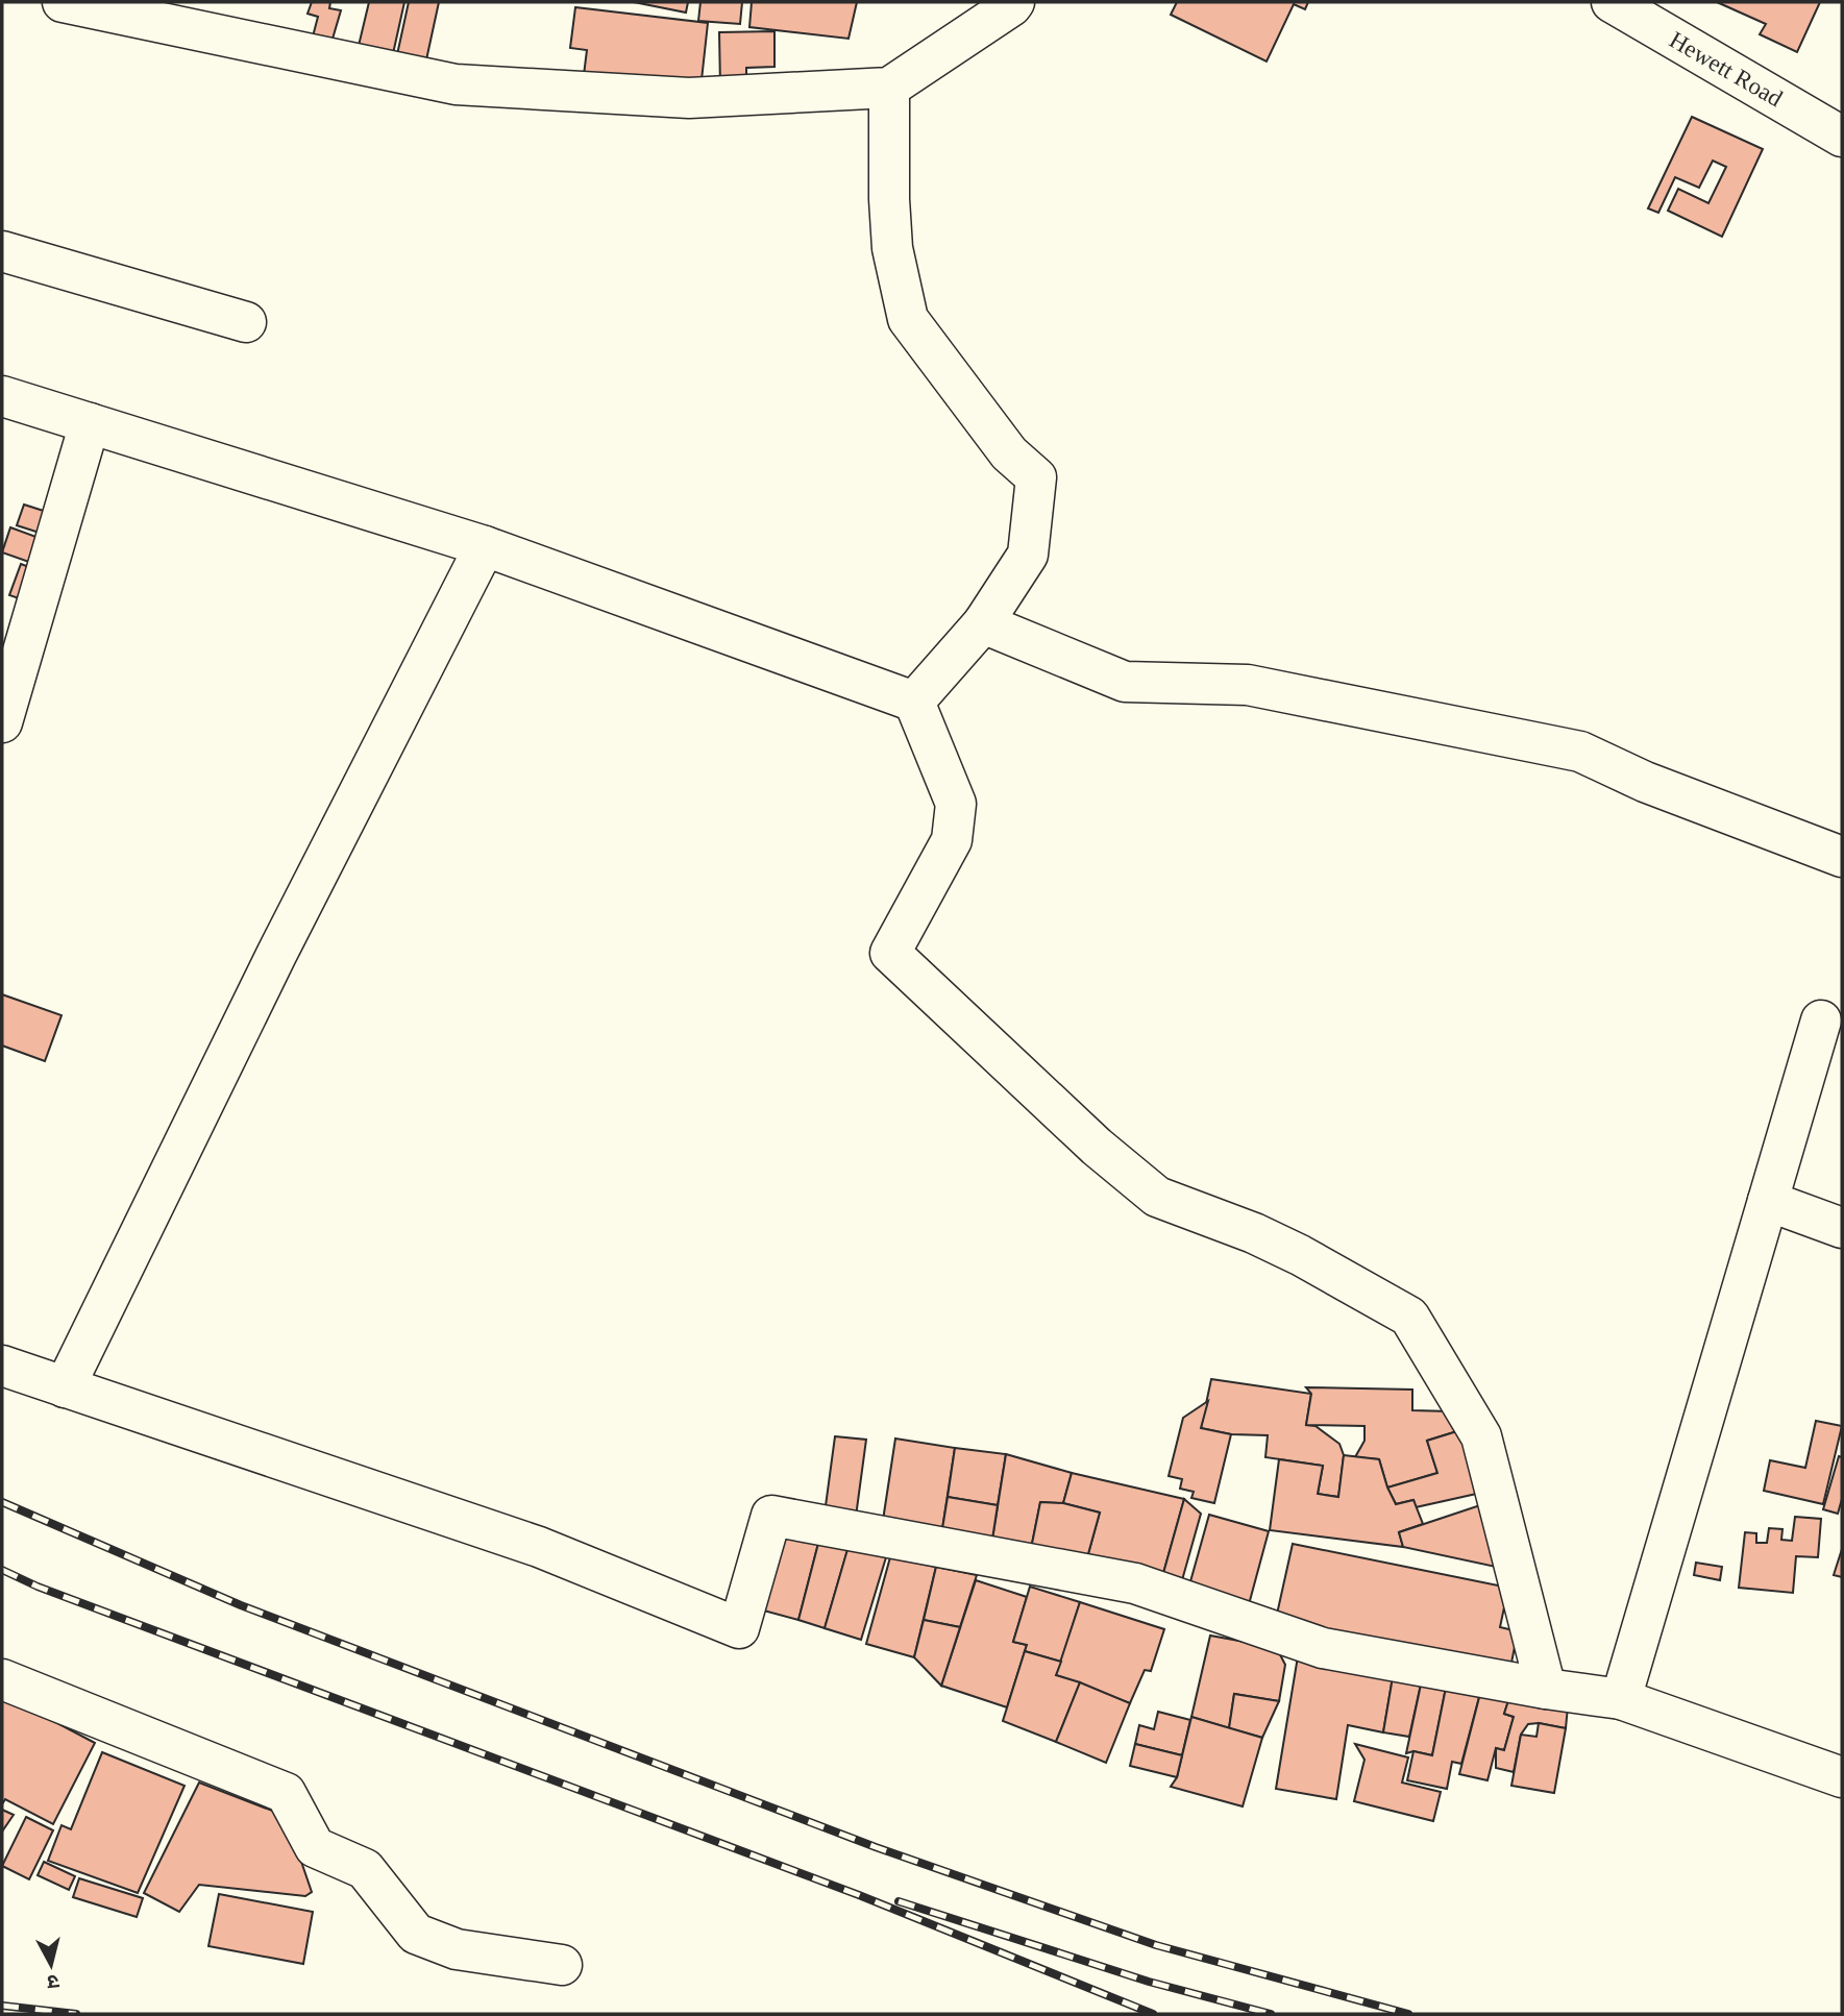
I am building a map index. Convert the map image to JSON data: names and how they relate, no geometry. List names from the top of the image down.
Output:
{
  "streets": {
    "street": ["Hewett Road"]
  },
  "north": "bottom"
}
